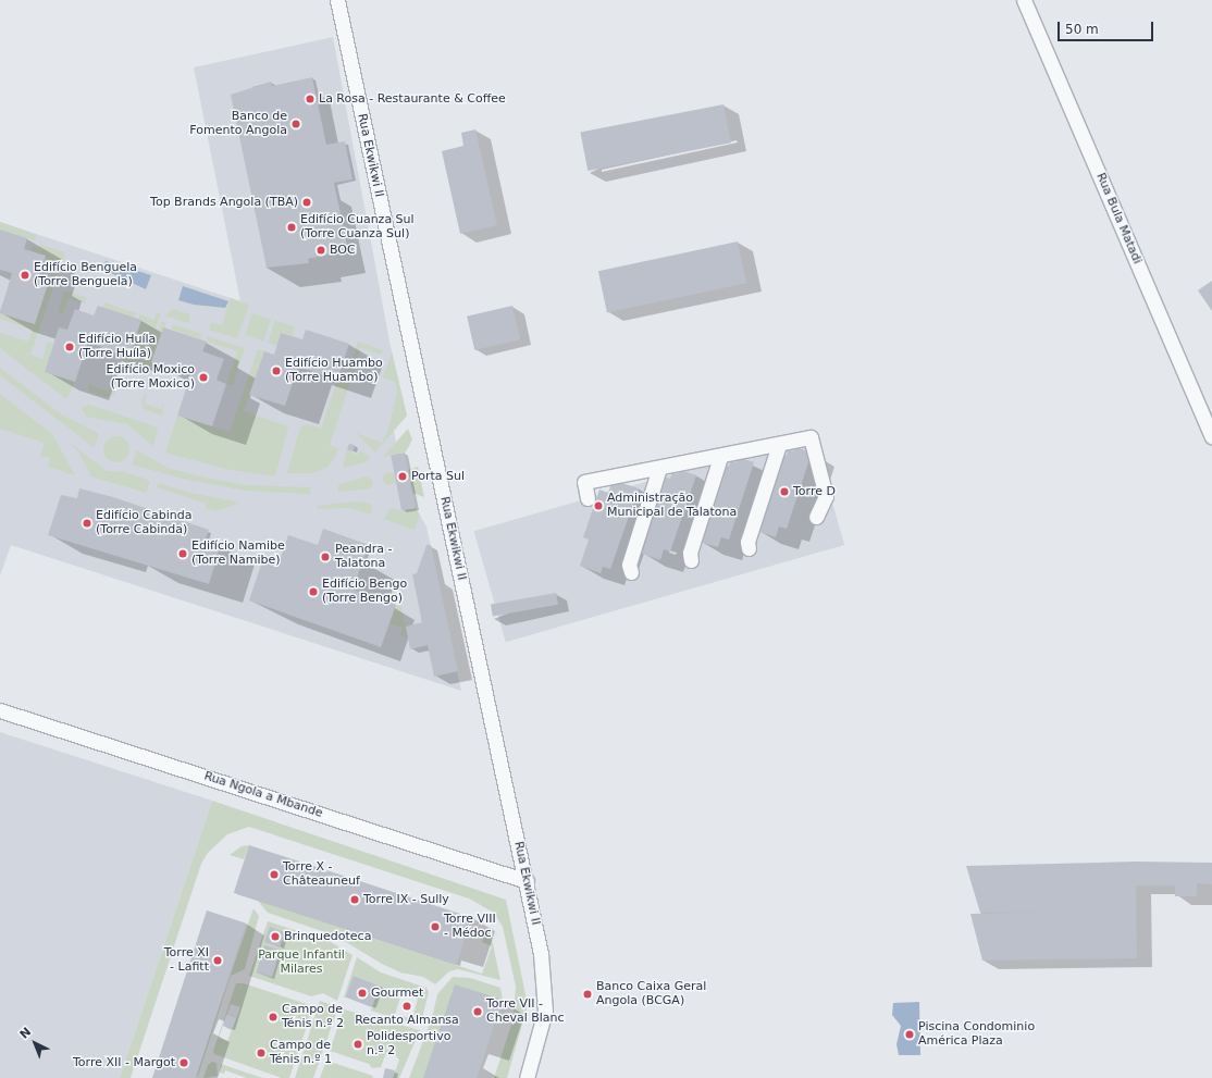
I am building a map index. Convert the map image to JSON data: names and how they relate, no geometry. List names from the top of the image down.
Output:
{
  "streets": {
    "street": ["Rua Ekwikwi II", "Rua Bula Matadi", "Rua Ngola a Mbande"]
  },
  "crossings": [
    ["Rua Ekwikwi II", "Rua Ngola a Mbande"]
  ],
  "parks": ["Parque Infantil Milares"],
  "places": [
    "La Rosa - Restaurante & Coffee",
    "Banco de Fomento Angola",
    "Top Brands Angola (TBA)",
    "Edifício Cuanza Sul (Torre Cuanza Sul)",
    "BOC",
    "Edifício Benguela (Torre Benguela)",
    "Edifício Huíla (Torre Huíla)",
    "Edifício Huambo (Torre Huambo)",
    "Edifício Moxico (Torre Moxico)",
    "Porta Sul",
    "Torre D",
    "Administração Municipal de Talatona",
    "Edifício Cabinda (Torre Cabinda)",
    "Edifício Namibe (Torre Namibe)",
    "Peandra - Talatona",
    "Edifício Bengo (Torre Bengo)",
    "Torre X - Châteauneuf",
    "Torre IX - Sully",
    "Torre VIII - Médoc",
    "Brinquedoteca",
    "Torre XI - Lafitt",
    "Gourmet",
    "Banco Caixa Geral Angola (BCGA)",
    "Recanto Almansa",
    "Torre VII - Cheval Blanc",
    "Campo de Ténis n.º 2",
    "Piscina Condominio América Plaza",
    "Polidesportivo n.º 2",
    "Campo de Ténis n.º 1",
    "Torre XII - Margot"
  ],
  "scale_bar": "50 m",
  "north": "top left"
}
